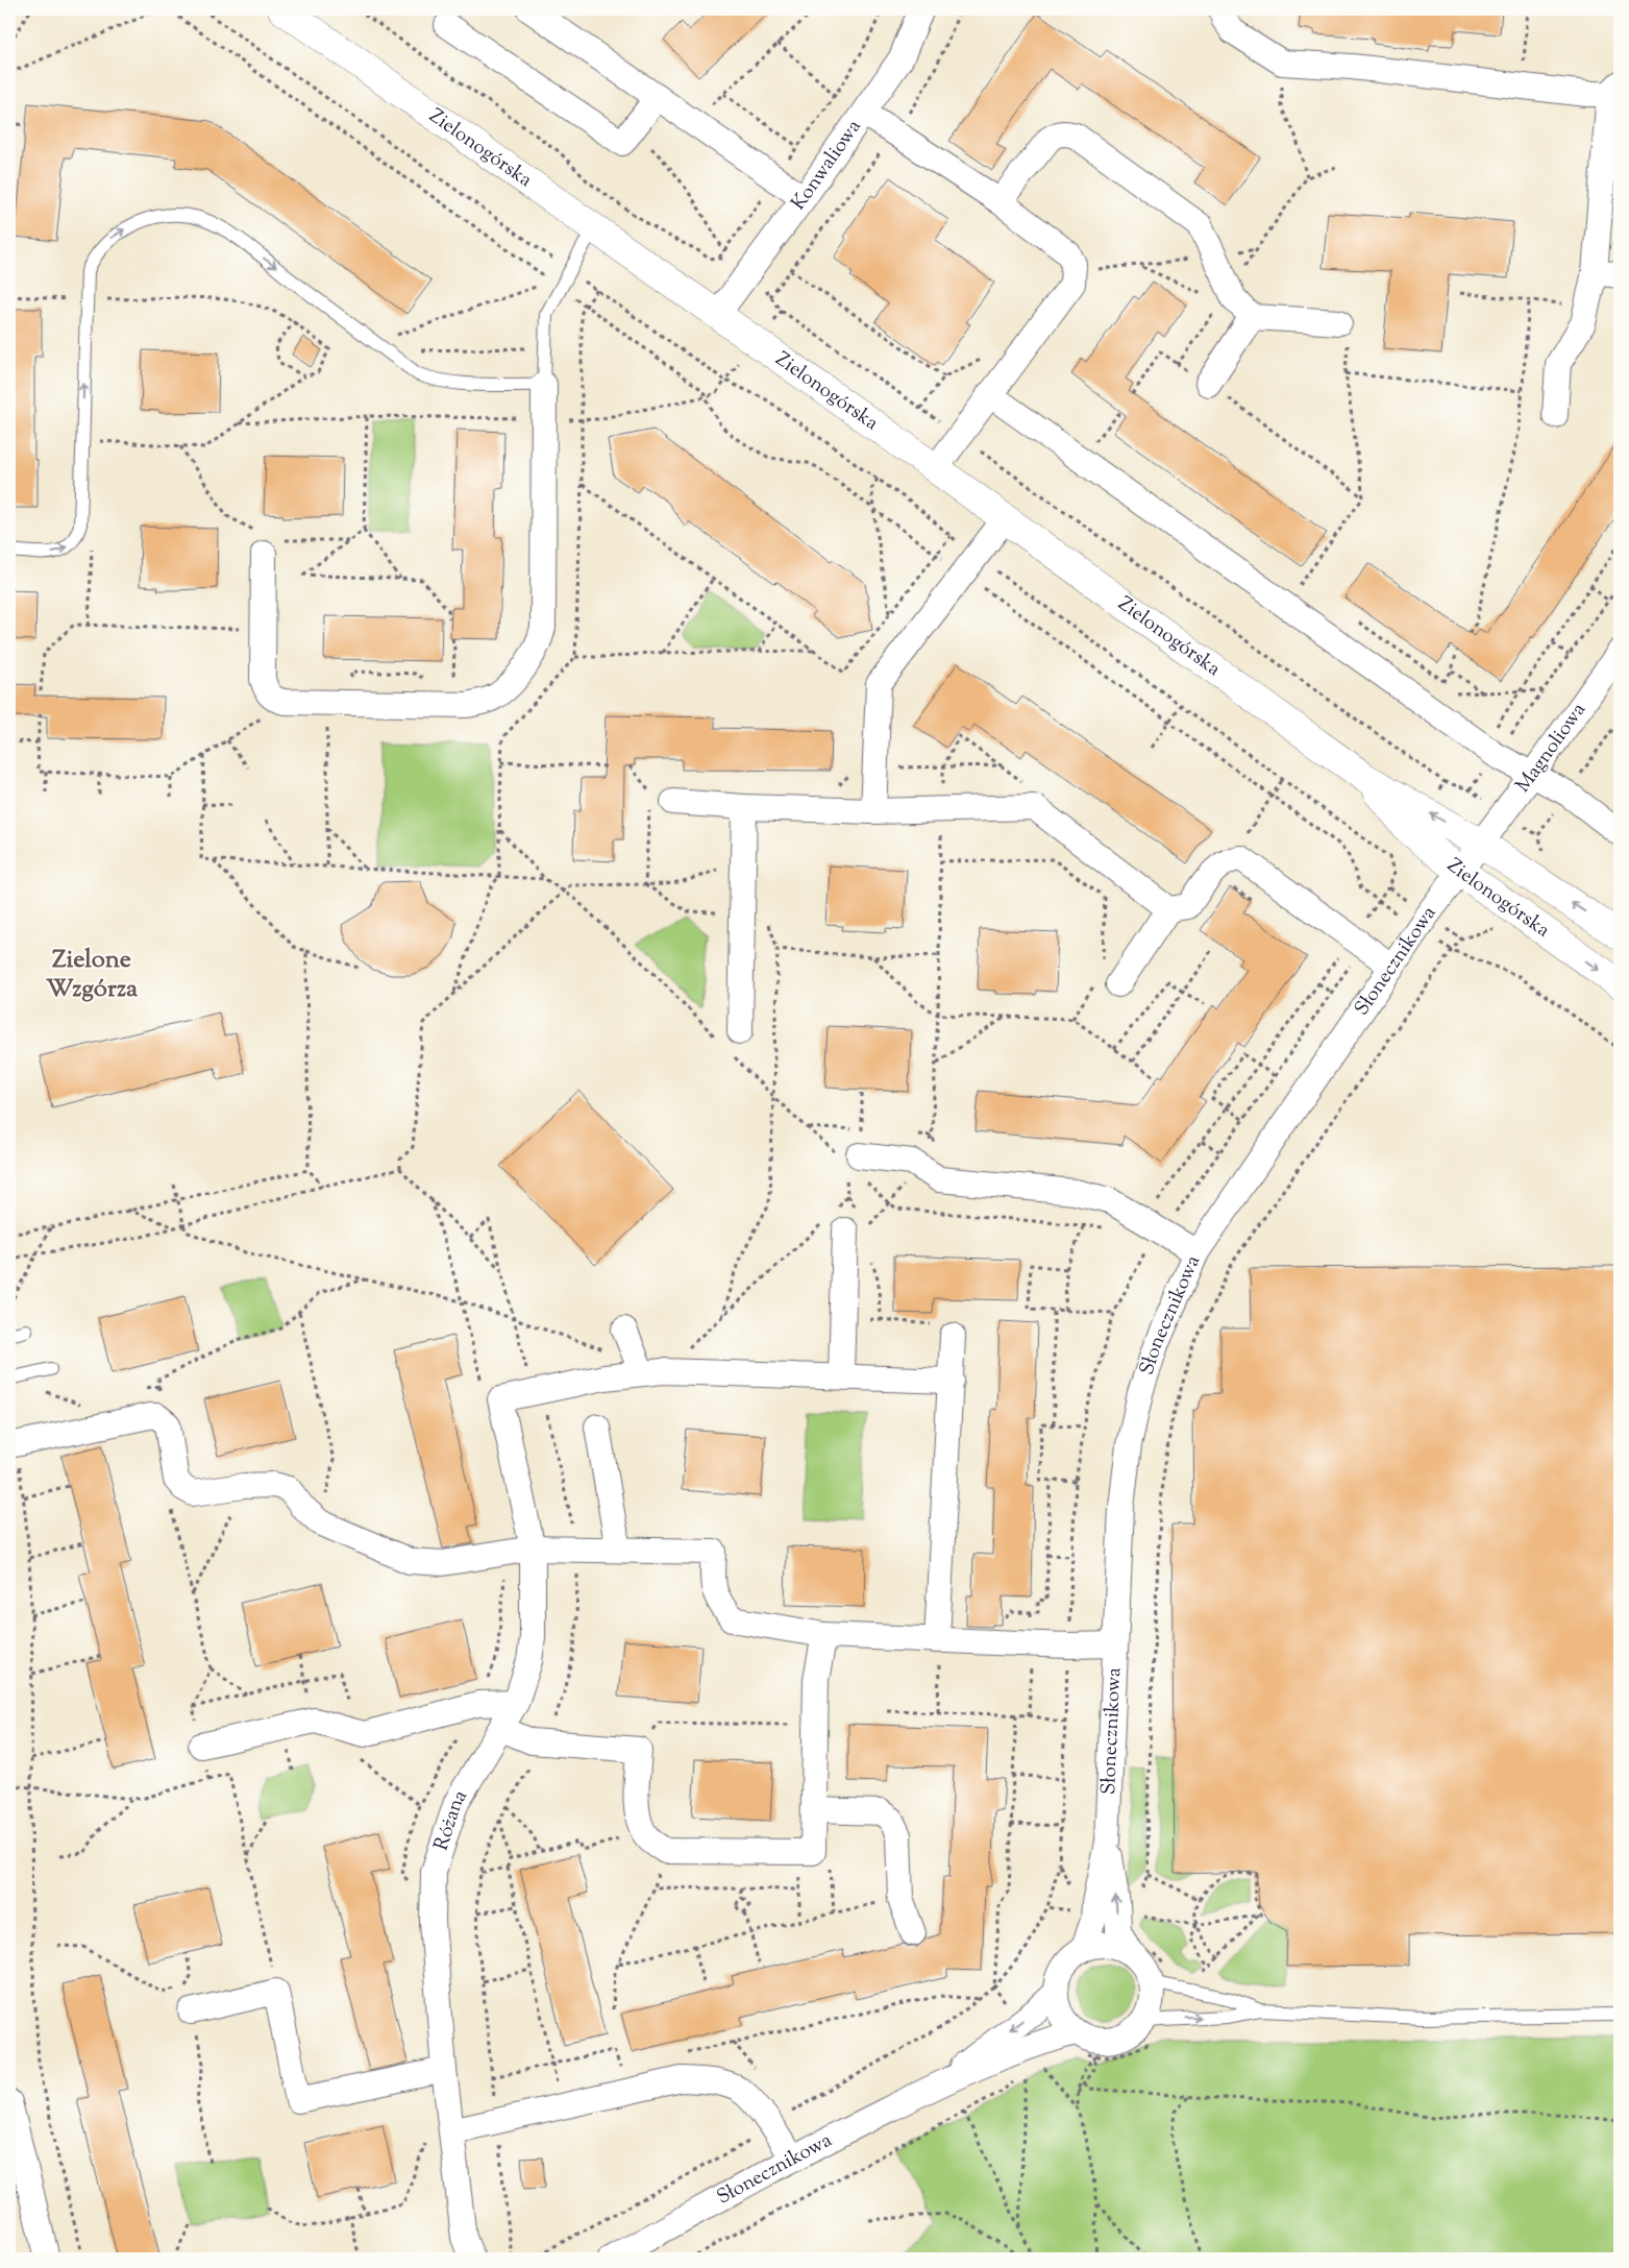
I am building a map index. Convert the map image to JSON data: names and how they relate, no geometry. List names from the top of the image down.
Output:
{
  "streets": {
    "street": [
      "Zielonogórska",
      "Konwaliowa",
      "Magnoliowa",
      "Słonecznikowa",
      "Różana"
    ]
  },
  "crossings": [
    ["Zielonogórska", "Konwaliowa"],
    ["Zielonogórska", "Magnoliowa"],
    ["Zielonogórska", "Słonecznikowa"],
    ["Magnoliowa", "Słonecznikowa"]
  ],
  "districts": ["Zielone Wzgórza"]
}
